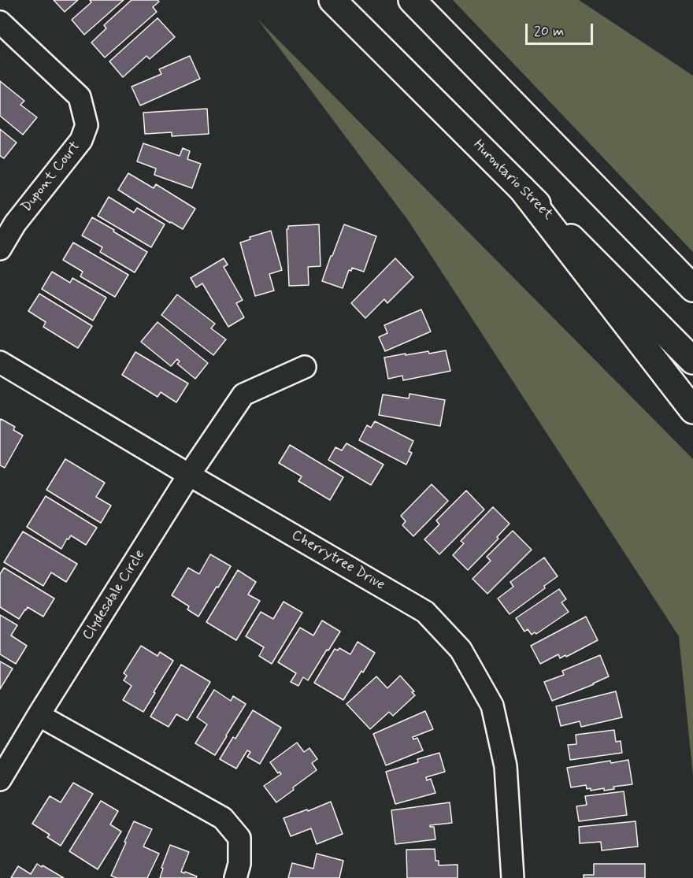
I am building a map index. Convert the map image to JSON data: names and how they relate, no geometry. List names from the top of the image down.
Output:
{
  "streets": {
    "main road": ["Hurontario Street"],
    "street": ["Dupont Court", "Cherrytree Drive", "Clydesdale Circle"]
  },
  "crossings": [
    ["Cherrytree Drive", "Clydesdale Circle"]
  ],
  "scale_bar": "20 m"
}
